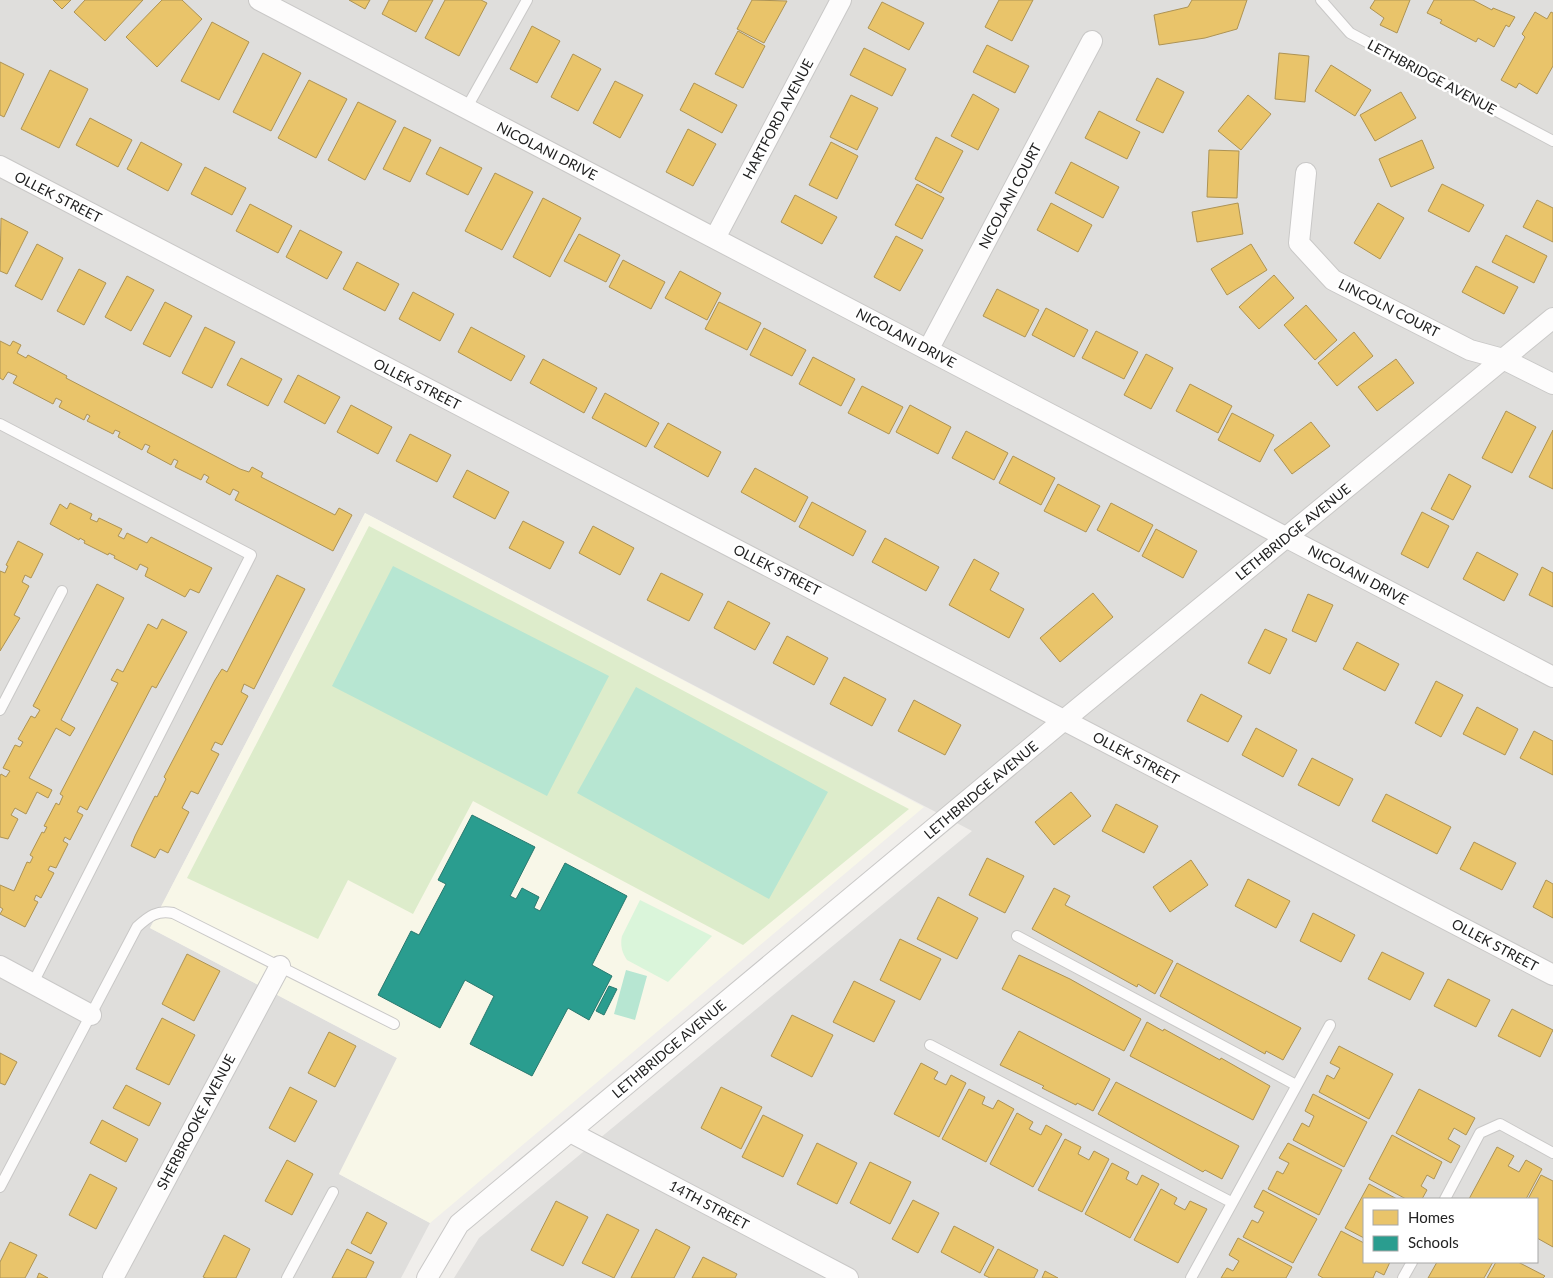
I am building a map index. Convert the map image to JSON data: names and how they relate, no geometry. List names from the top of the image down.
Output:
{
  "streets": {
    "street": [
      "LETHBRIDGE AVENUE",
      "HARTFORD AVENUE",
      "NICOLANI DRIVE",
      "NICOLANI COURT",
      "OLLEK STREET",
      "LINCOLN COURT",
      "SHERBROOKE AVENUE",
      "14TH STREET"
    ]
  },
  "crossings": [
    ["LETHBRIDGE AVENUE", "NICOLANI DRIVE"],
    ["LETHBRIDGE AVENUE", "OLLEK STREET"],
    ["LETHBRIDGE AVENUE", "LINCOLN COURT"],
    ["LETHBRIDGE AVENUE", "14TH STREET"],
    ["HARTFORD AVENUE", "NICOLANI DRIVE"],
    ["NICOLANI DRIVE", "NICOLANI COURT"]
  ],
  "legend": ["Homes", "Schools"]
}
